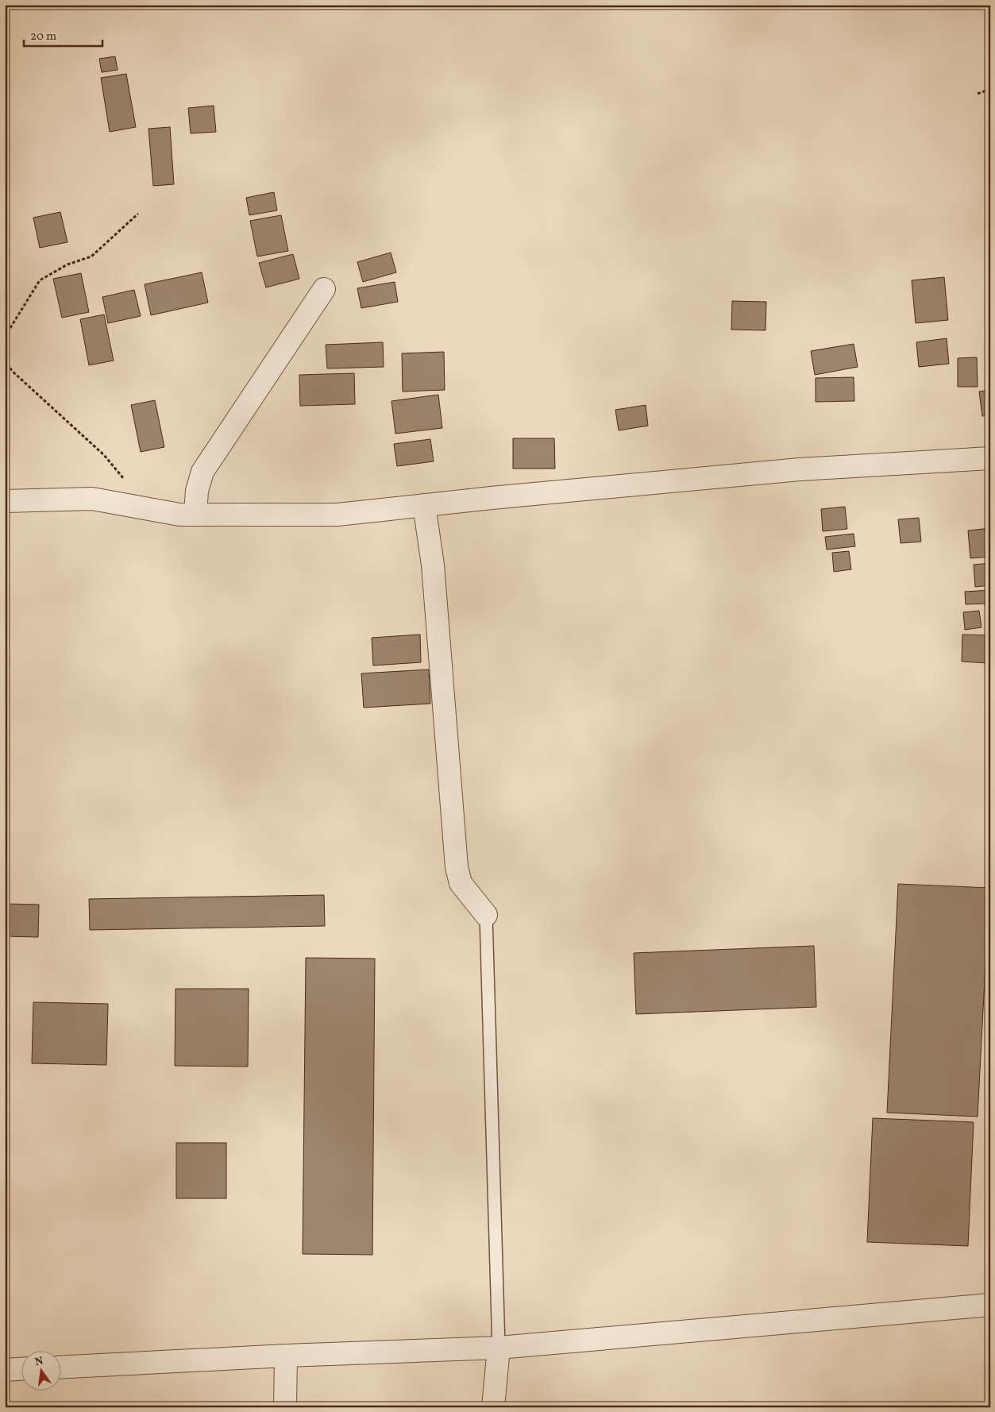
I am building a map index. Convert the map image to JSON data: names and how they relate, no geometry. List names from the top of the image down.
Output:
{
  "scale_bar": "20 m",
  "north": "top"
}
